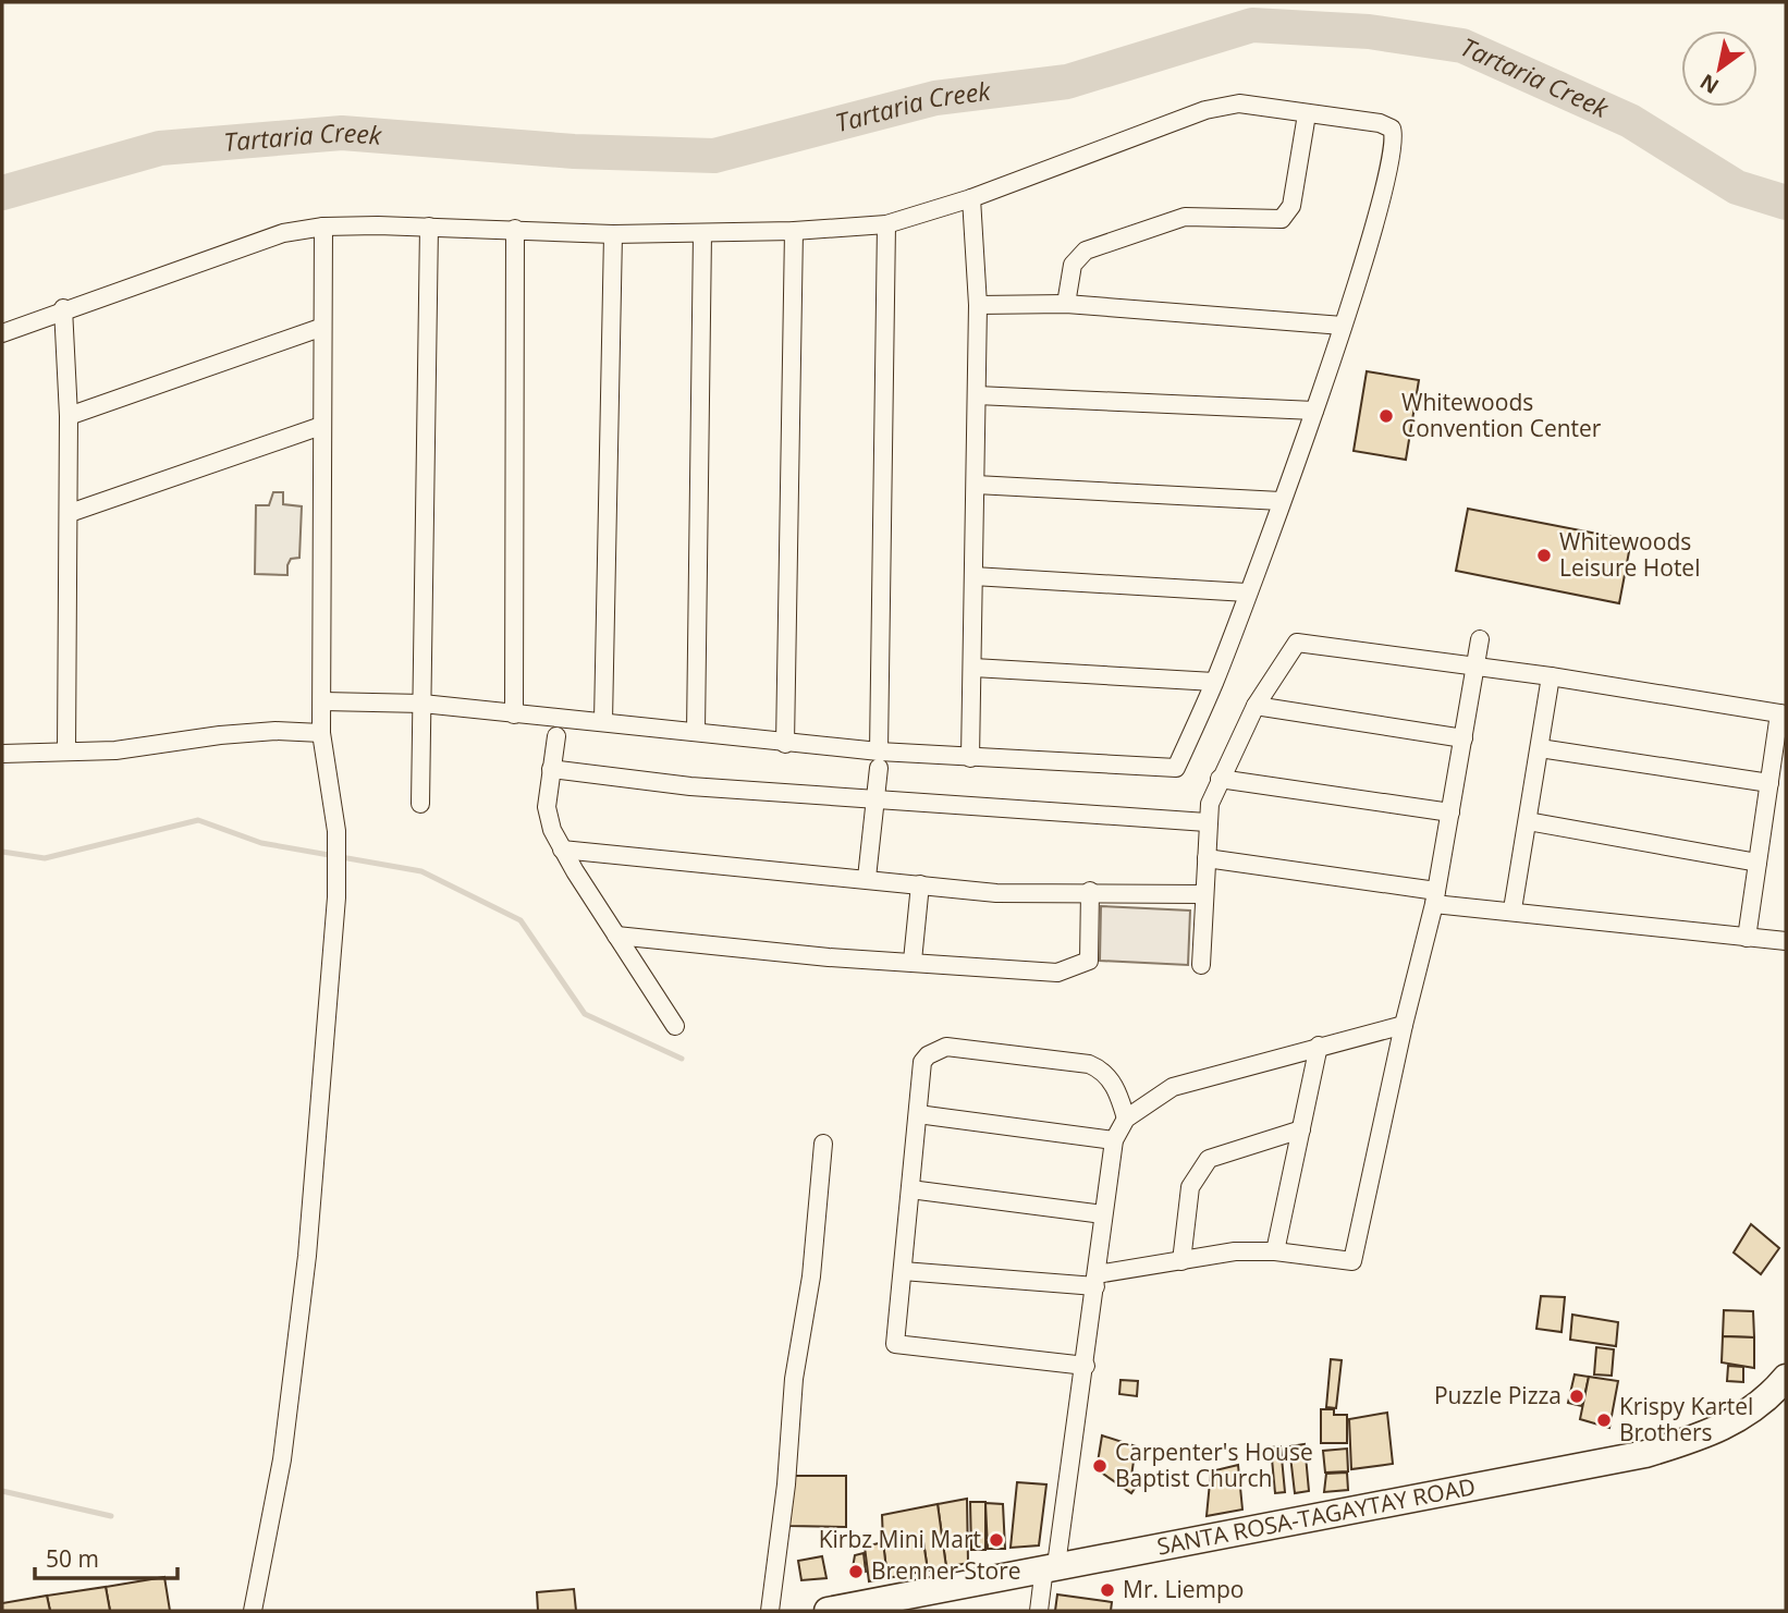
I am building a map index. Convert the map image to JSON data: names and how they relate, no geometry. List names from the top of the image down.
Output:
{
  "streets": {
    "main road": ["SANTA ROSA-TAGAYTAY ROAD"]
  },
  "water": ["Tartaria Creek"],
  "places": [
    "Whitewoods Convention Center",
    "Whitewoods Leisure Hotel",
    "Puzzle Pizza",
    "Krispy Kartel Brothers",
    "Carpenter's House Baptist Church",
    "Kirbz Mini Mart",
    "Brenner Store",
    "Mr. Liempo"
  ],
  "scale_bar": "50 m",
  "north": "bottom left"
}
